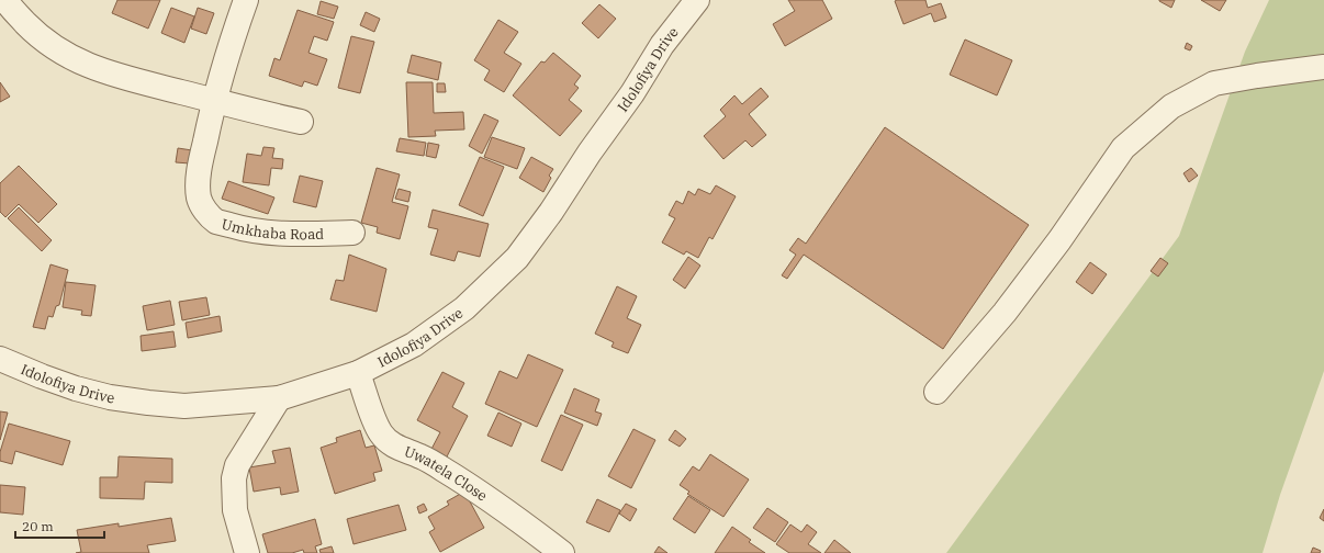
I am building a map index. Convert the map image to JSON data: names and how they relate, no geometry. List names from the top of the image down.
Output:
{
  "streets": {
    "street": ["Idolofiya Drive", "Umkhaba Road", "Uwatela Close"]
  },
  "crossings": [
    ["Idolofiya Drive", "Uwatela Close"]
  ],
  "scale_bar": "20 m"
}
